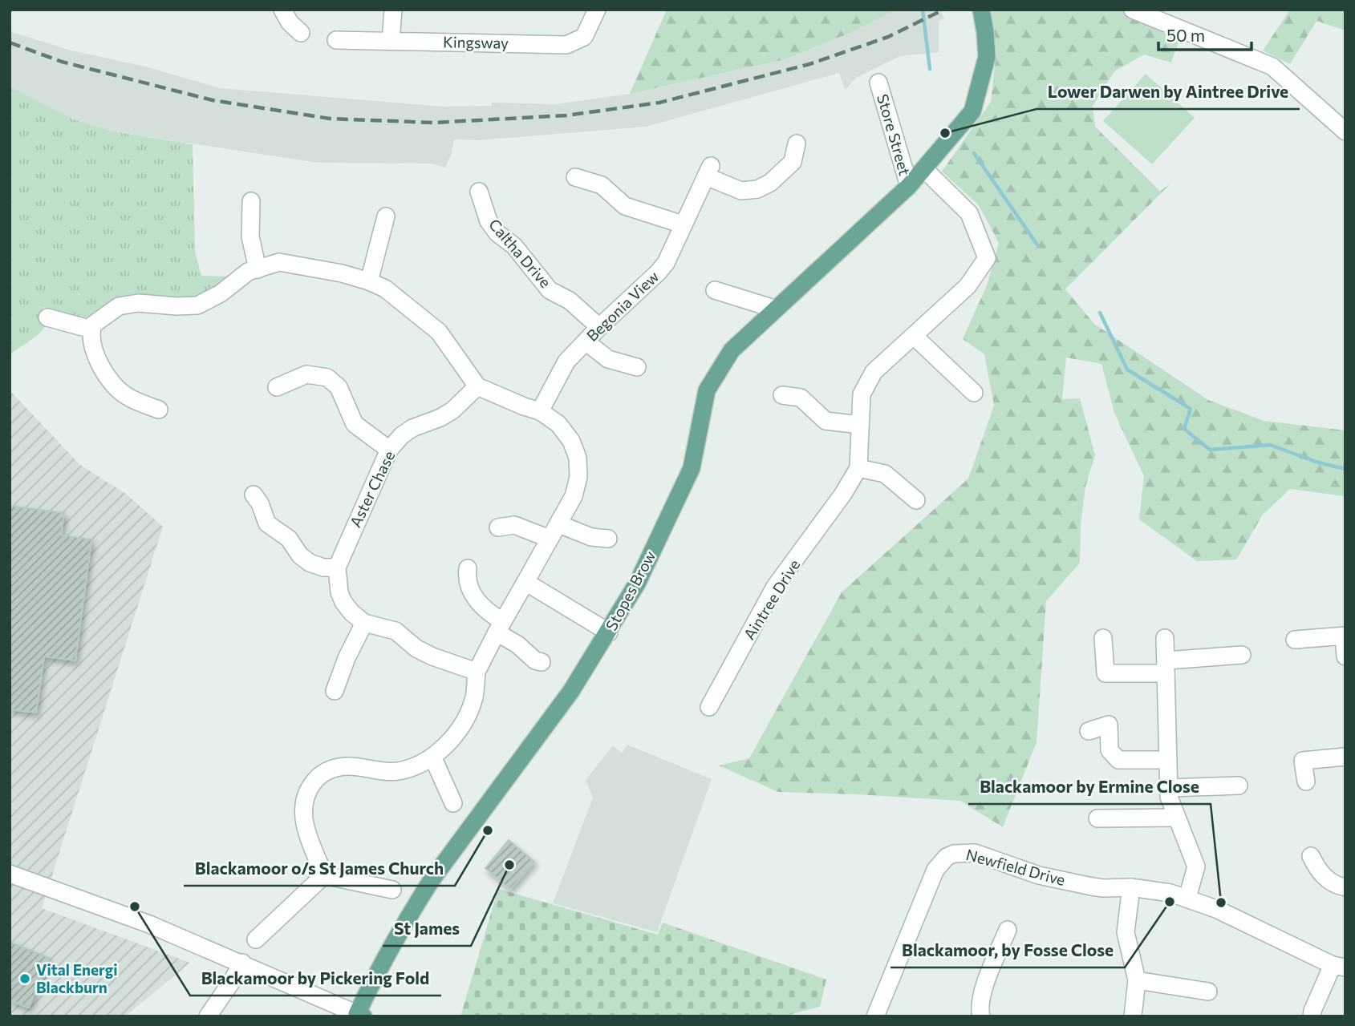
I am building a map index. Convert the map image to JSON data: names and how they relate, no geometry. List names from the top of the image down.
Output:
{
  "streets": {
    "main road": ["Stopes Brow"],
    "street": [
      "Kingsway",
      "Store Street",
      "Caltha Drive",
      "Begonia View",
      "Aster Chase",
      "Aintree Drive",
      "Newfield Drive"
    ]
  },
  "crossings": [
    ["Store Street", "Stopes Brow"],
    ["Caltha Drive", "Begonia View"],
    ["Stopes Brow", "Aintree Drive"]
  ],
  "places": [
    "Lower Darwen by Aintree Drive",
    "Blackamoor o/s St James Church",
    "St James",
    "Blackamoor, by Fosse Close",
    "Blackamoor by Ermine Close",
    "Blackamoor by Pickering Fold",
    "Vital Energi Blackburn"
  ],
  "scale_bar": "50 m"
}
